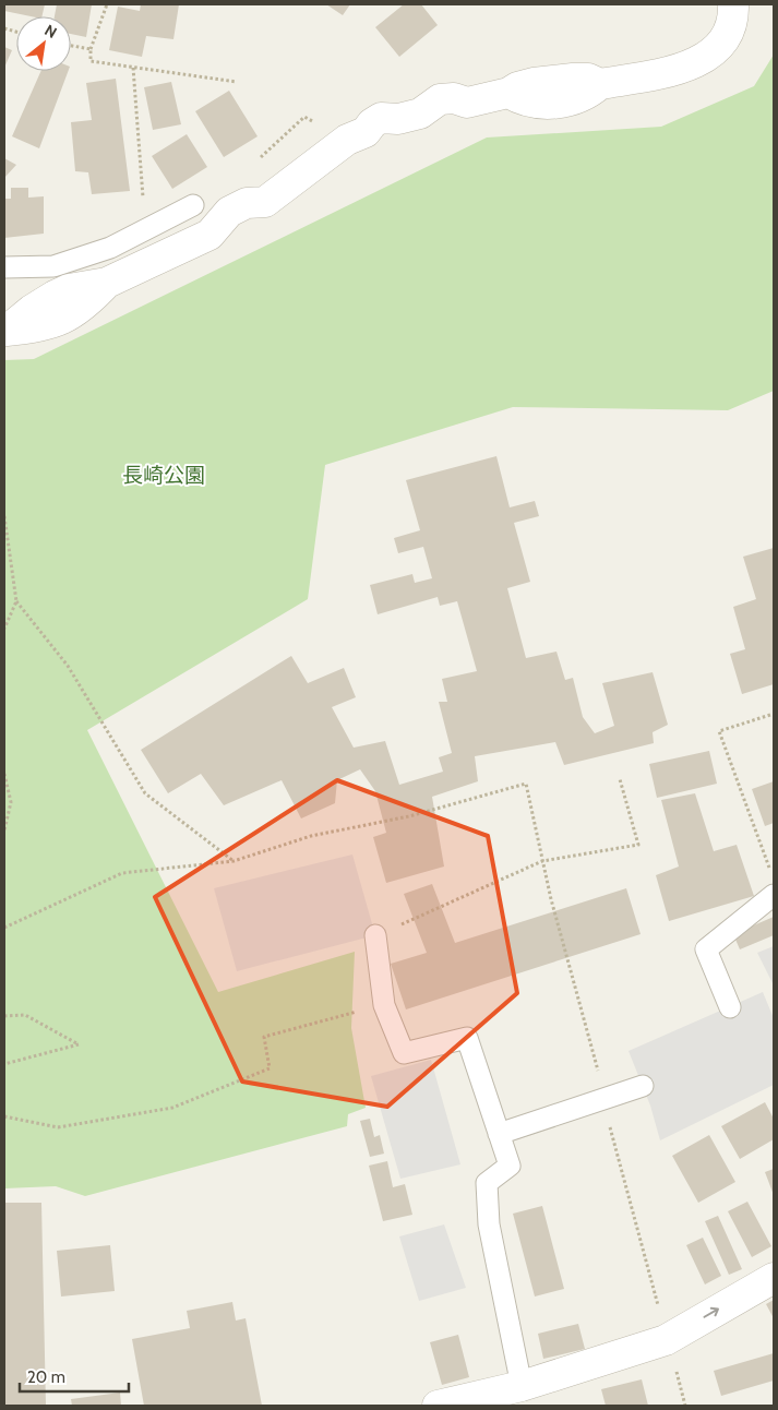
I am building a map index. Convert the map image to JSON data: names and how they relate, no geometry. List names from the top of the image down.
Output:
{
  "parks": ["長崎公園"],
  "scale_bar": "20 m",
  "north": "top right"
}
